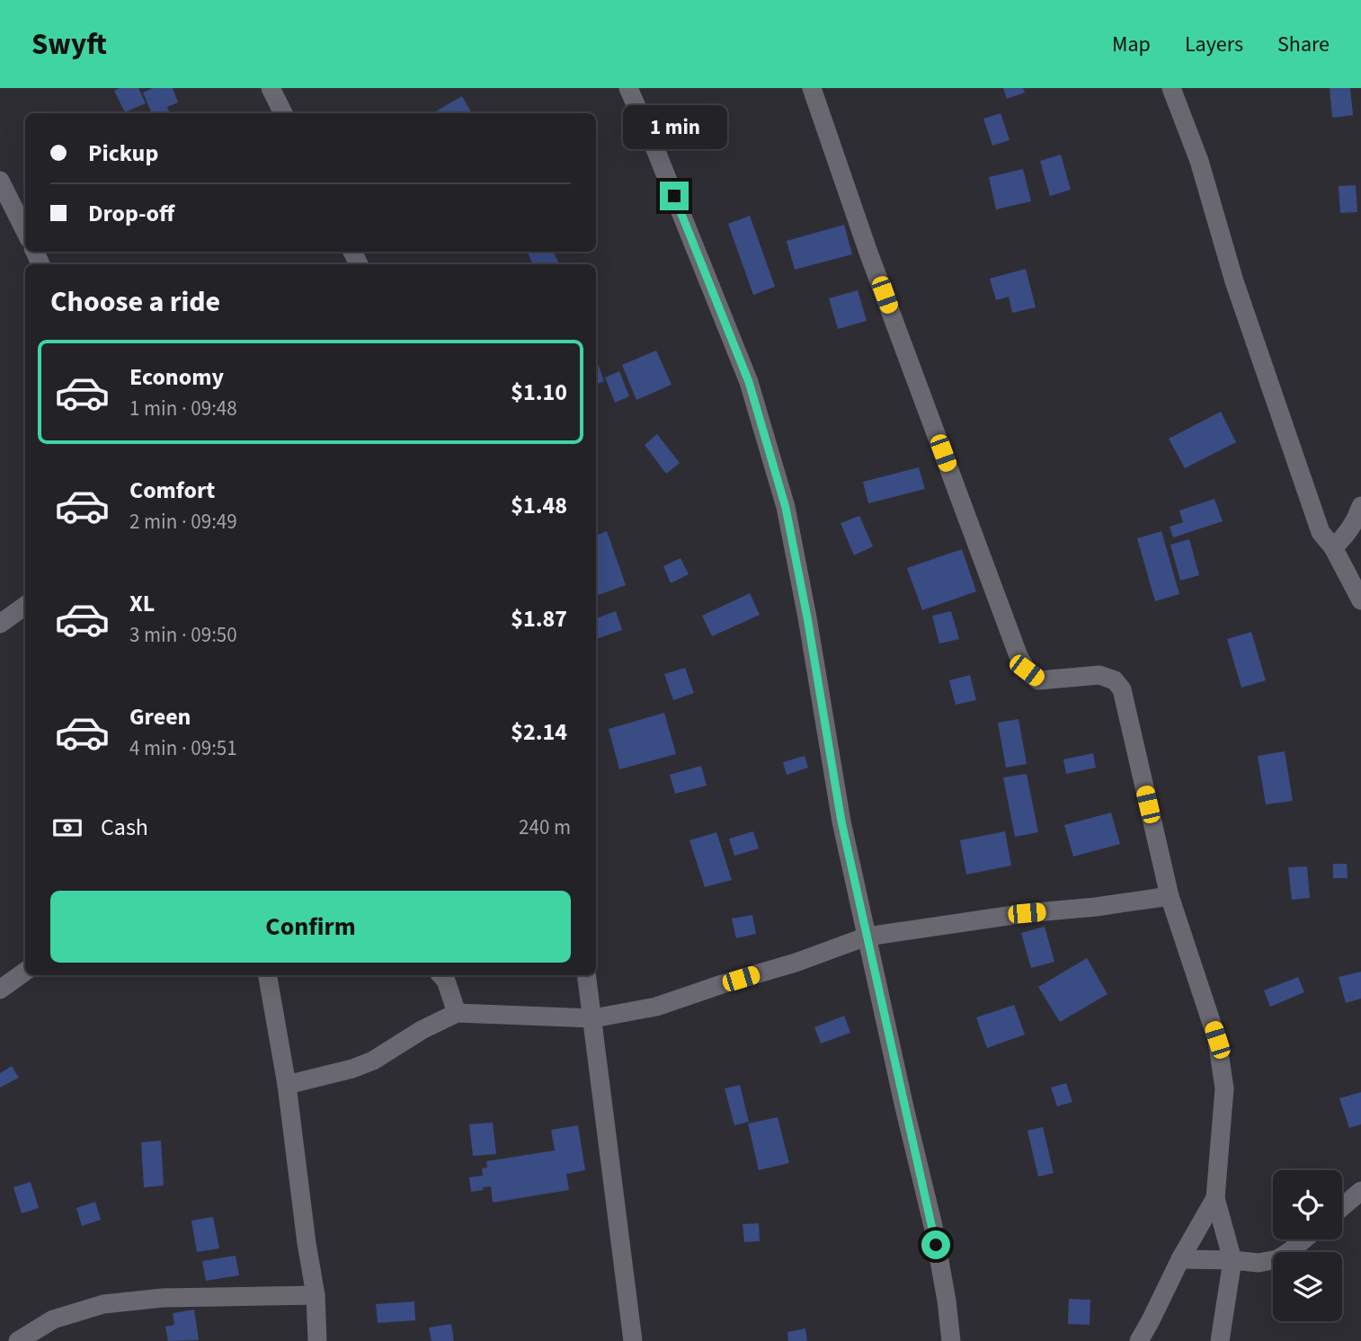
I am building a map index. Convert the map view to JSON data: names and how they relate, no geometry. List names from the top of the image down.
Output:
{
  "page": {
    "header": "Swyft",
    "nav": ["Map", "Layers", "Share"],
    "bubble": "1 min",
    "banner": ["Pickup", "Drop-off"],
    "heading": "Choose a ride",
    "list": [
      {
        "name": "Economy",
        "note": "1 min · 09:48",
        "value": "$1.10"
      },
      {
        "name": "Comfort",
        "note": "2 min · 09:49",
        "value": "$1.48"
      },
      {
        "name": "XL",
        "note": "3 min · 09:50",
        "value": "$1.87"
      },
      {
        "name": "Green",
        "note": "4 min · 09:51",
        "value": "$2.14"
      }
    ],
    "pay": ["Cash", "240 m"],
    "buttons": "Confirm"
  }
}
